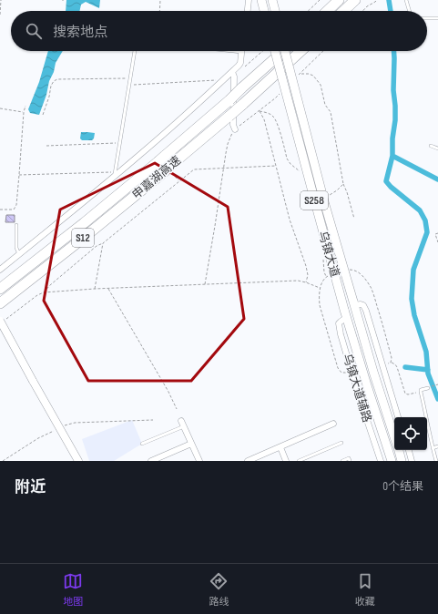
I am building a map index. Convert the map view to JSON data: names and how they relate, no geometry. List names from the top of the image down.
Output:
{
  "streets": {
    "highway": ["申嘉湖高速", "S12"],
    "main road": ["S258", "乌镇大道"],
    "street": ["乌镇大道辅路"]
  },
  "crossings": [
    ["乌镇大道", "乌镇大道辅路"]
  ],
  "page": {
    "search": "搜索地点",
    "heading": ["附近", "0个结果"],
    "nav": ["地图", "路线", "收藏"]
  }
}
